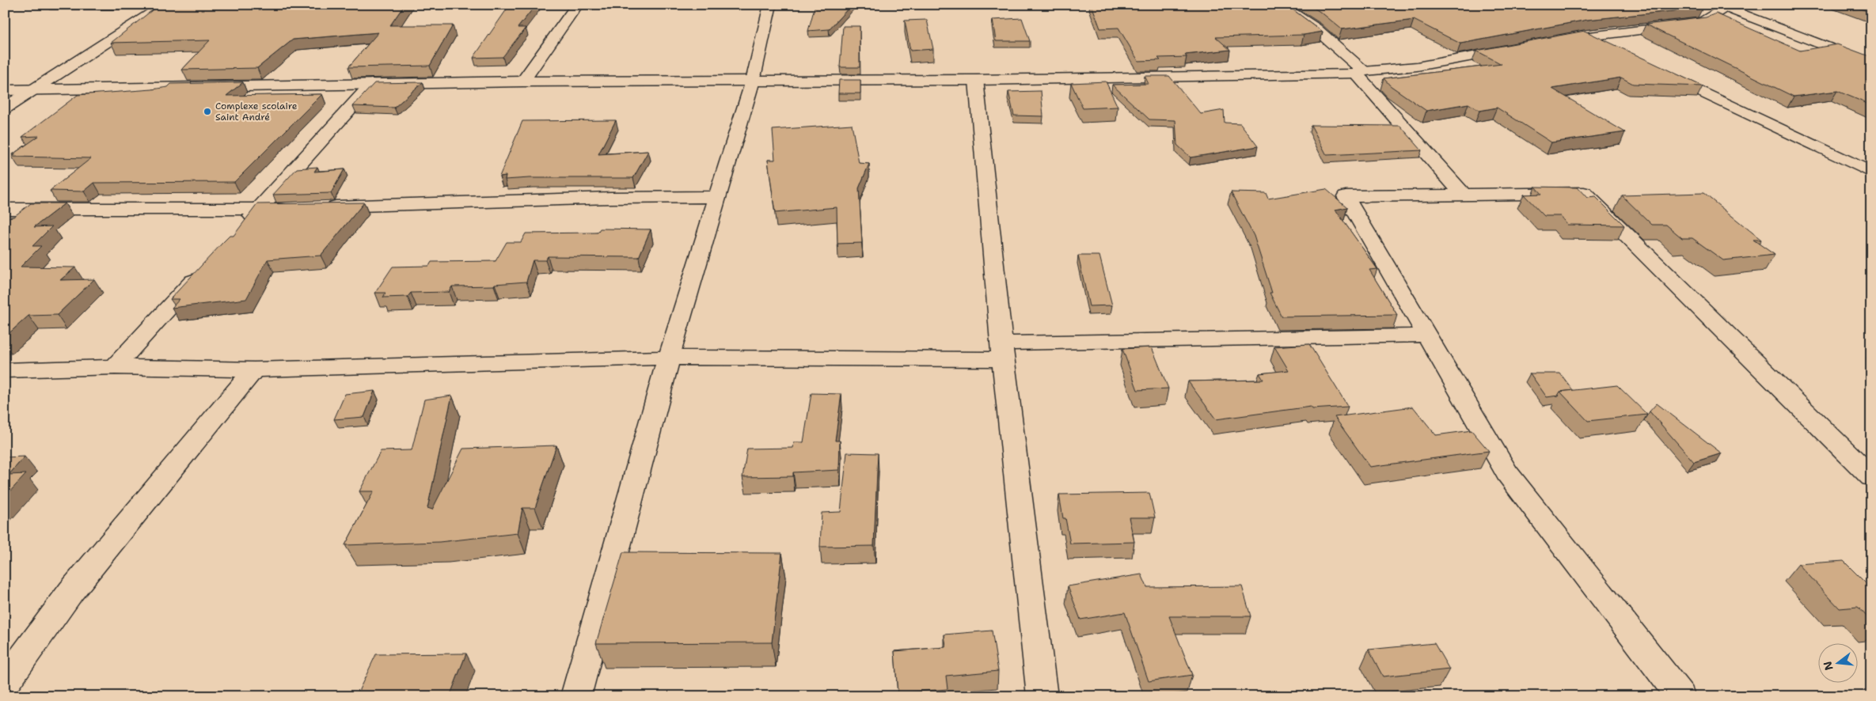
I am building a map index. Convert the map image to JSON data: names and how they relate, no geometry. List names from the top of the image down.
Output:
{
  "places": ["Complexe scolaire Saint André"],
  "north": "left"
}
